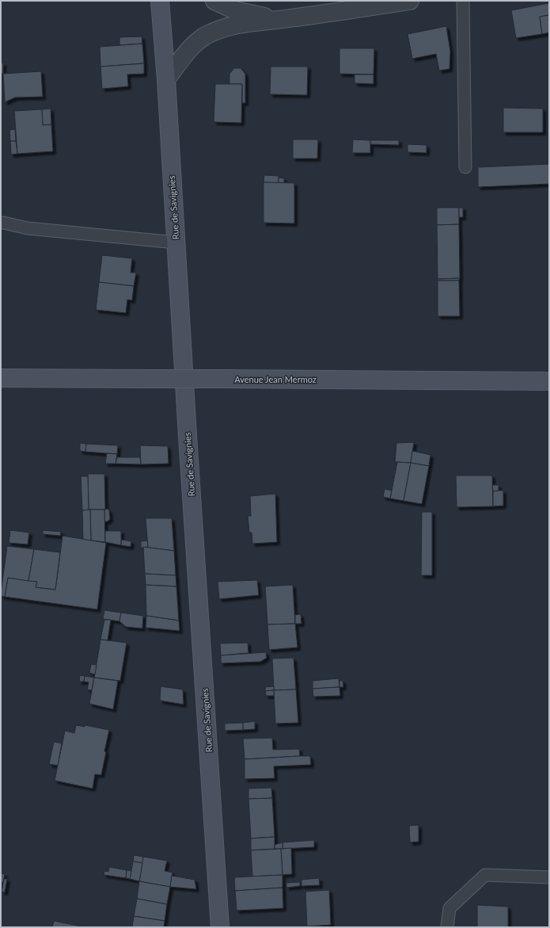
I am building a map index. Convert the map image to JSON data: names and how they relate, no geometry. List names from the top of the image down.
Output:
{
  "streets": {
    "street": ["Rue de Savignies", "Avenue Jean Mermoz"]
  }
}
